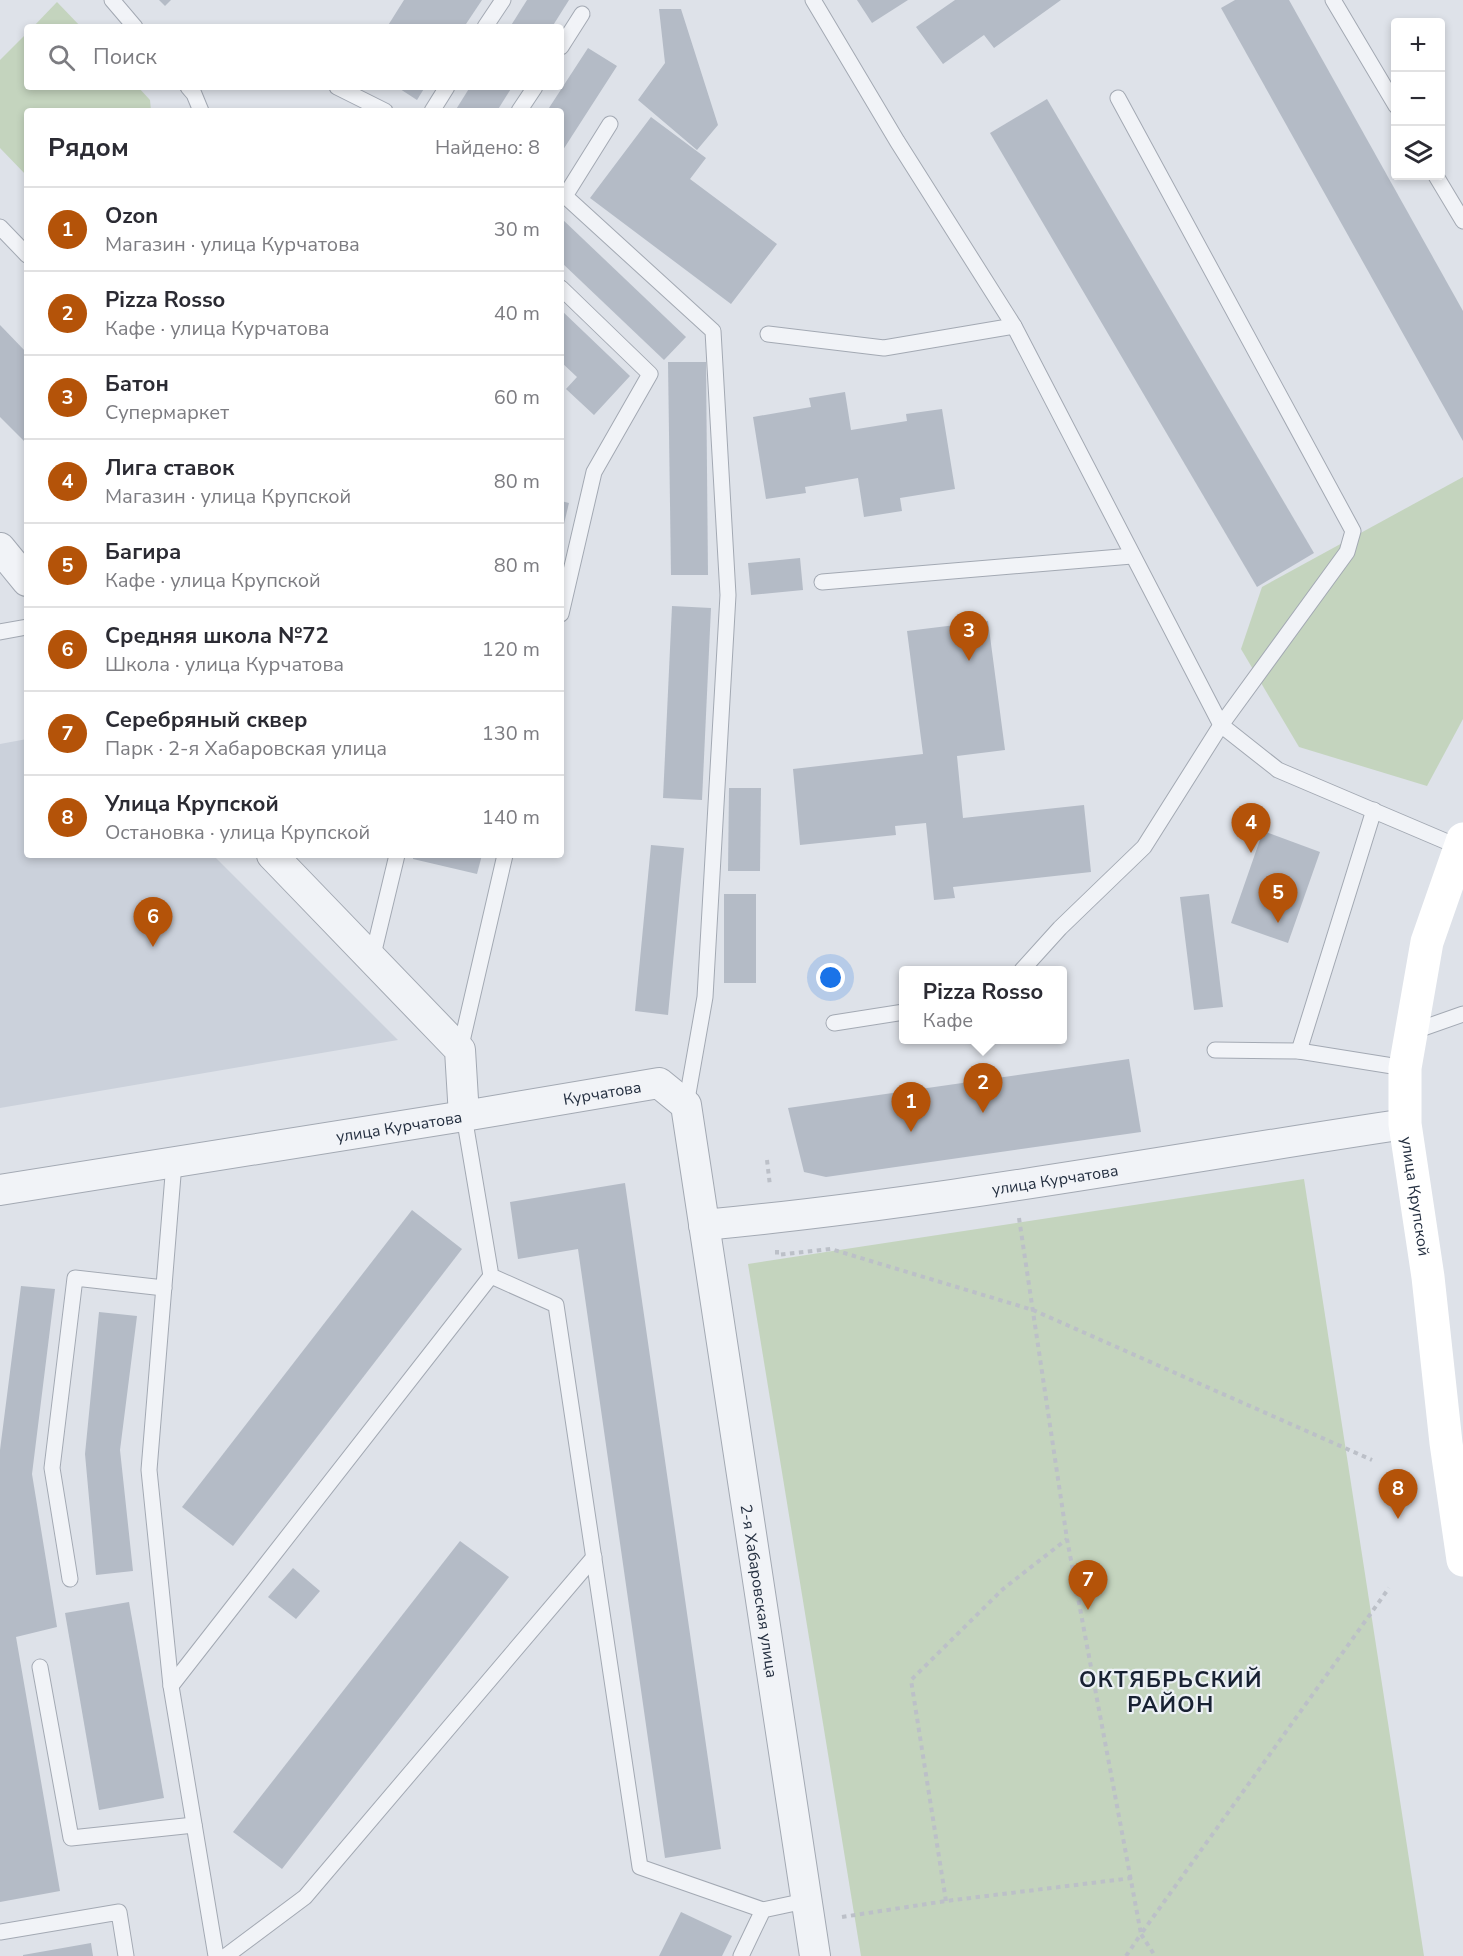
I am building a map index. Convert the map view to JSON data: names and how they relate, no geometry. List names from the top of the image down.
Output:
{
  "streets": {
    "street": [
      "Курчатова",
      "улица Курчатова",
      "улица Крупской",
      "2-я Хабаровская улица"
    ]
  },
  "crossings": [
    ["Курчатова", "улица Курчатова"],
    ["улица Курчатова", "улица Крупской"],
    ["улица Курчатова", "2-я Хабаровская улица"]
  ],
  "districts": ["ОКТЯБРЬСКИЙ РАЙОН"],
  "page": {
    "map_buttons": ["+", "−"],
    "search": "Поиск",
    "heading": ["Рядом", "Найдено: 8"],
    "list": [
      {
        "mark": "1",
        "name": "Ozon",
        "note": "Магазин · улица Курчатова",
        "value": "30 m"
      },
      {
        "mark": "2",
        "name": "Pizza Rosso",
        "note": "Кафе · улица Курчатова",
        "value": "40 m"
      },
      {
        "mark": "3",
        "name": "Батон",
        "note": "Супермаркет",
        "value": "60 m"
      },
      {
        "mark": "4",
        "name": "Лига ставок",
        "note": "Магазин · улица Крупской",
        "value": "80 m"
      },
      {
        "mark": "5",
        "name": "Багира",
        "note": "Кафе · улица Крупской",
        "value": "80 m"
      },
      {
        "mark": "6",
        "name": "Средняя школа №72",
        "note": "Школа · улица Курчатова",
        "value": "120 m"
      },
      {
        "mark": "7",
        "name": "Серебряный сквер",
        "note": "Парк · 2-я Хабаровская улица",
        "value": "130 m"
      },
      {
        "mark": "8",
        "name": "Улица Крупской",
        "note": "Остановка · улица Крупской",
        "value": "140 m"
      }
    ],
    "pins": [
      "3",
      "4",
      "5",
      "6",
      "2",
      "1",
      "8",
      "7"
    ],
    "popup": ["Pizza Rosso", "Кафе"]
  }
}
